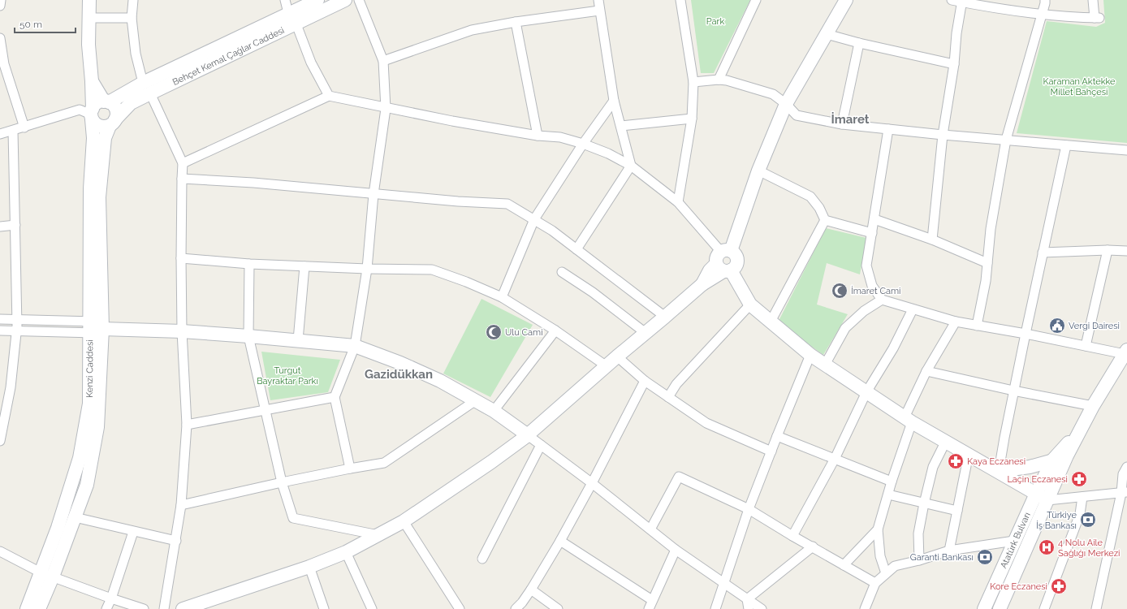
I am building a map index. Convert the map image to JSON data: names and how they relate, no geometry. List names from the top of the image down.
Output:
{
  "streets": {
    "main road": ["Behçet Kemal Çağlar Caddesi", "Kenzi Caddesi", "Atatürk Bulvarı"]
  },
  "crossings": [
    ["Behçet Kemal Çağlar Caddesi", "Kenzi Caddesi"]
  ],
  "districts": ["İmaret", "Gazidükkan"],
  "parks": ["Park", "Karaman Aktekke Millet Bahçesi", "Turgut Bayraktar Parkı"],
  "places": {
    "mosque": ["İmaret Cami", "Ulu Cami"],
    "public building": ["Vergi Dairesi"],
    "pharmacy": ["Kaya Eczanesi", "Laçin Eczanesi", "Kore Eczanesi"],
    "bank": ["Türkiye İş Bankası", "Garanti Bankası"],
    "hospital": ["4 Nolu Aile Sağlığı Merkezi"]
  },
  "scale_bar": "50 m"
}
